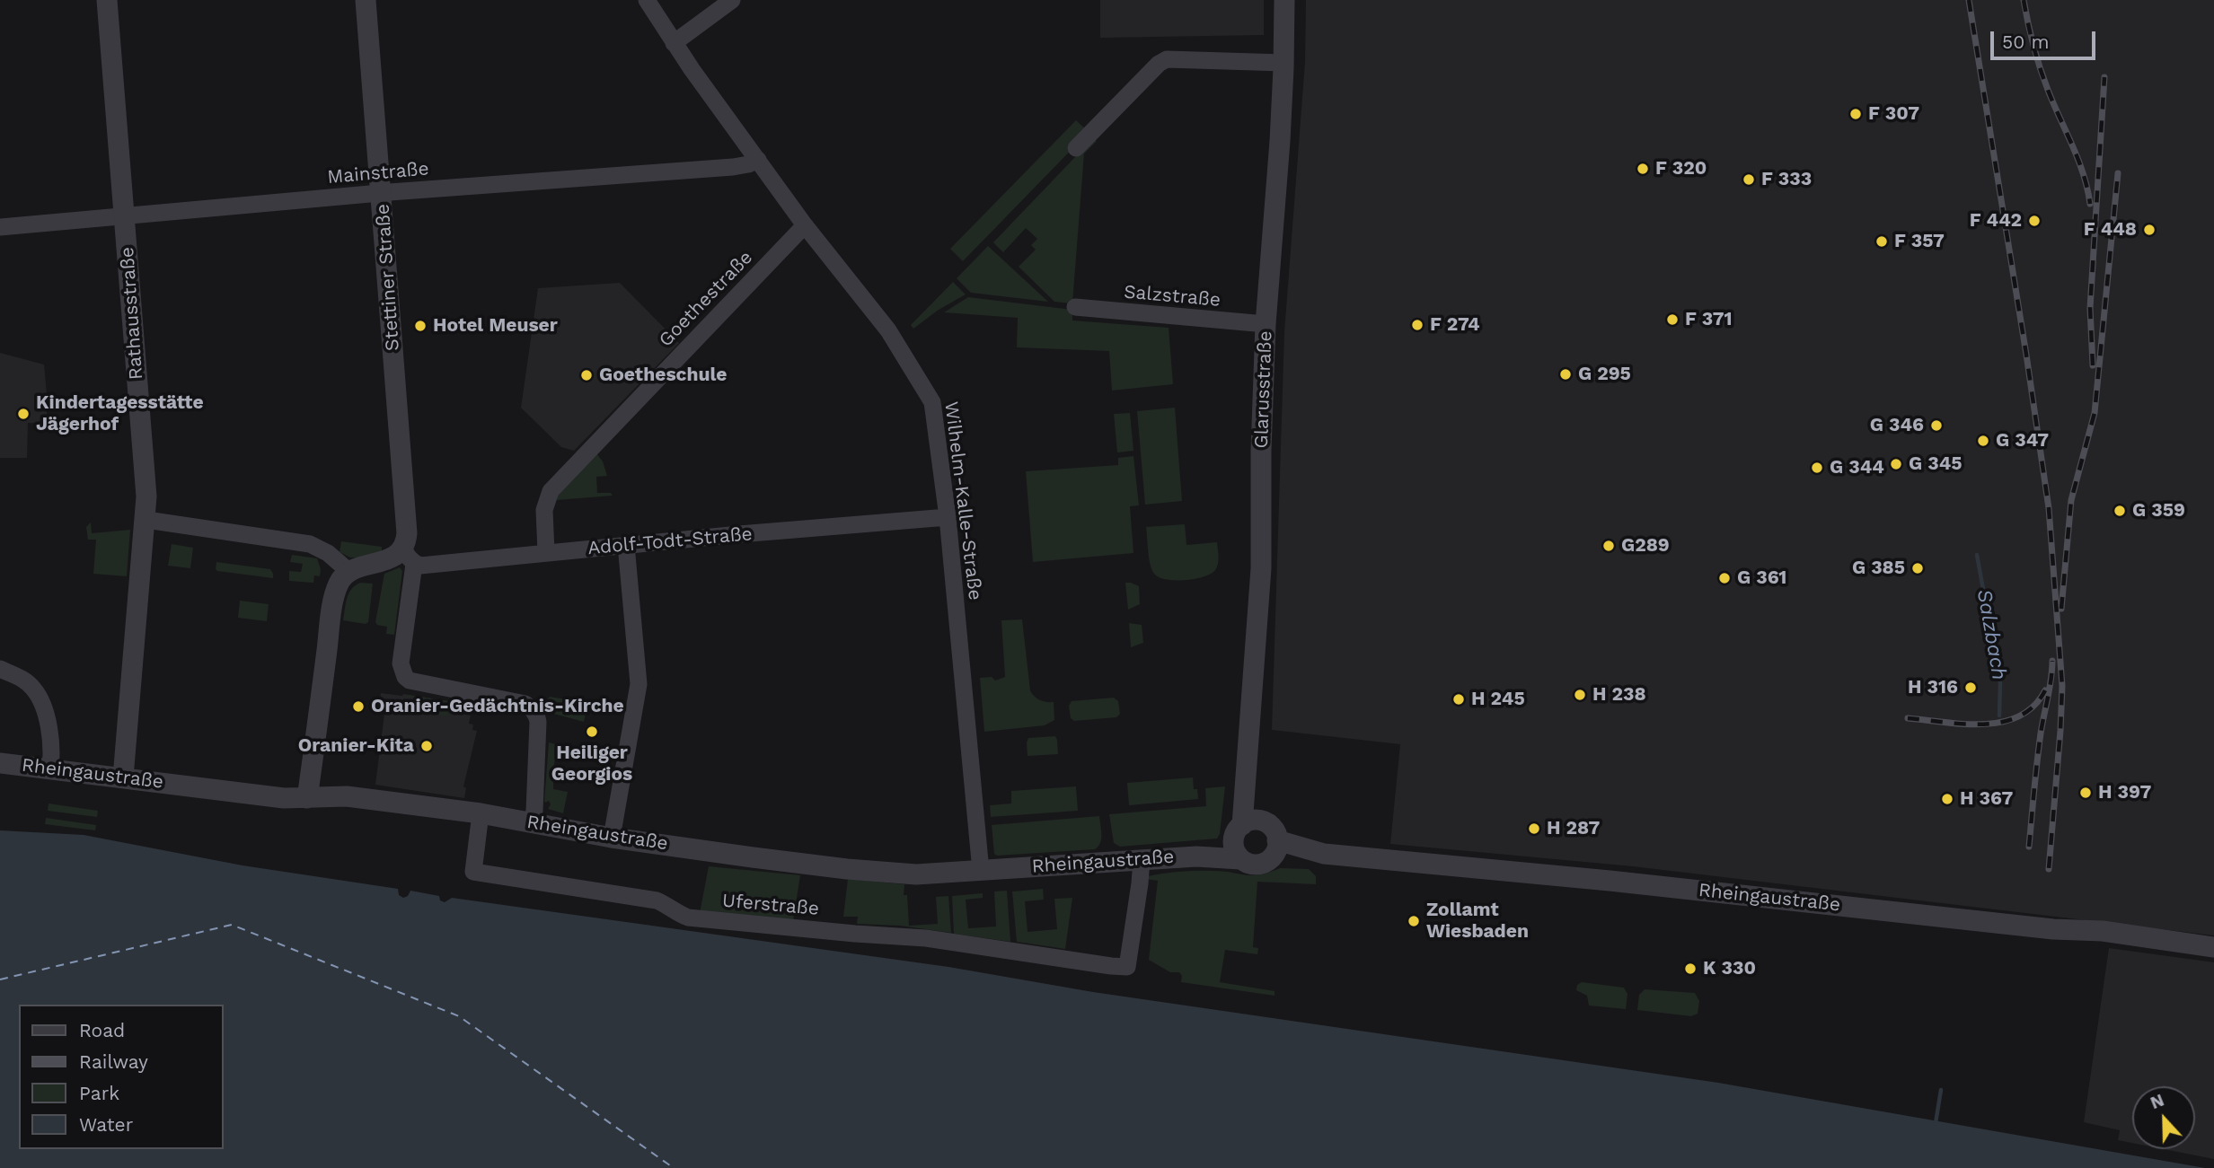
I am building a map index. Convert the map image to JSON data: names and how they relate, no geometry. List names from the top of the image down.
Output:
{
  "streets": {
    "street": [
      "Mainstraße",
      "Stettiner Straße",
      "Salzstraße",
      "Goethestraße",
      "Rathausstraße",
      "Glarusstraße",
      "Wilhelm-Kalle-Straße",
      "Adolf-Todt-Straße",
      "Rheingaustraße",
      "Uferstraße"
    ]
  },
  "crossings": [
    ["Mainstraße", "Stettiner Straße"],
    ["Mainstraße", "Rathausstraße"],
    ["Mainstraße", "Wilhelm-Kalle-Straße"],
    ["Stettiner Straße", "Adolf-Todt-Straße"],
    ["Salzstraße", "Glarusstraße"],
    ["Goethestraße", "Wilhelm-Kalle-Straße"],
    ["Goethestraße", "Adolf-Todt-Straße"],
    ["Rathausstraße", "Rheingaustraße"],
    ["Glarusstraße", "Rheingaustraße"],
    ["Wilhelm-Kalle-Straße", "Adolf-Todt-Straße"],
    ["Wilhelm-Kalle-Straße", "Rheingaustraße"],
    ["Rheingaustraße", "Uferstraße"]
  ],
  "water": ["Salzbach"],
  "places": [
    "F 307",
    "F 320",
    "F 333",
    "F 442",
    "F 448",
    "F 357",
    "F 371",
    "F 274",
    "Hotel Meuser",
    "G 295",
    "Goetheschule",
    "Kindertagesstätte Jägerhof",
    "G 346",
    "G 347",
    "G 345",
    "G 344",
    "G 359",
    "G289",
    "G 385",
    "G 361",
    "H 316",
    "H 238",
    "H 245",
    "Oranier-Gedächtnis-Kirche",
    "Heiliger Georgios",
    "Oranier-Kita",
    "H 397",
    "H 367",
    "H 287",
    "Zollamt Wiesbaden",
    "K 330"
  ],
  "legend": [
    "Road",
    "Railway",
    "Park",
    "Water"
  ],
  "scale_bar": "50 m",
  "north": "top"
}
